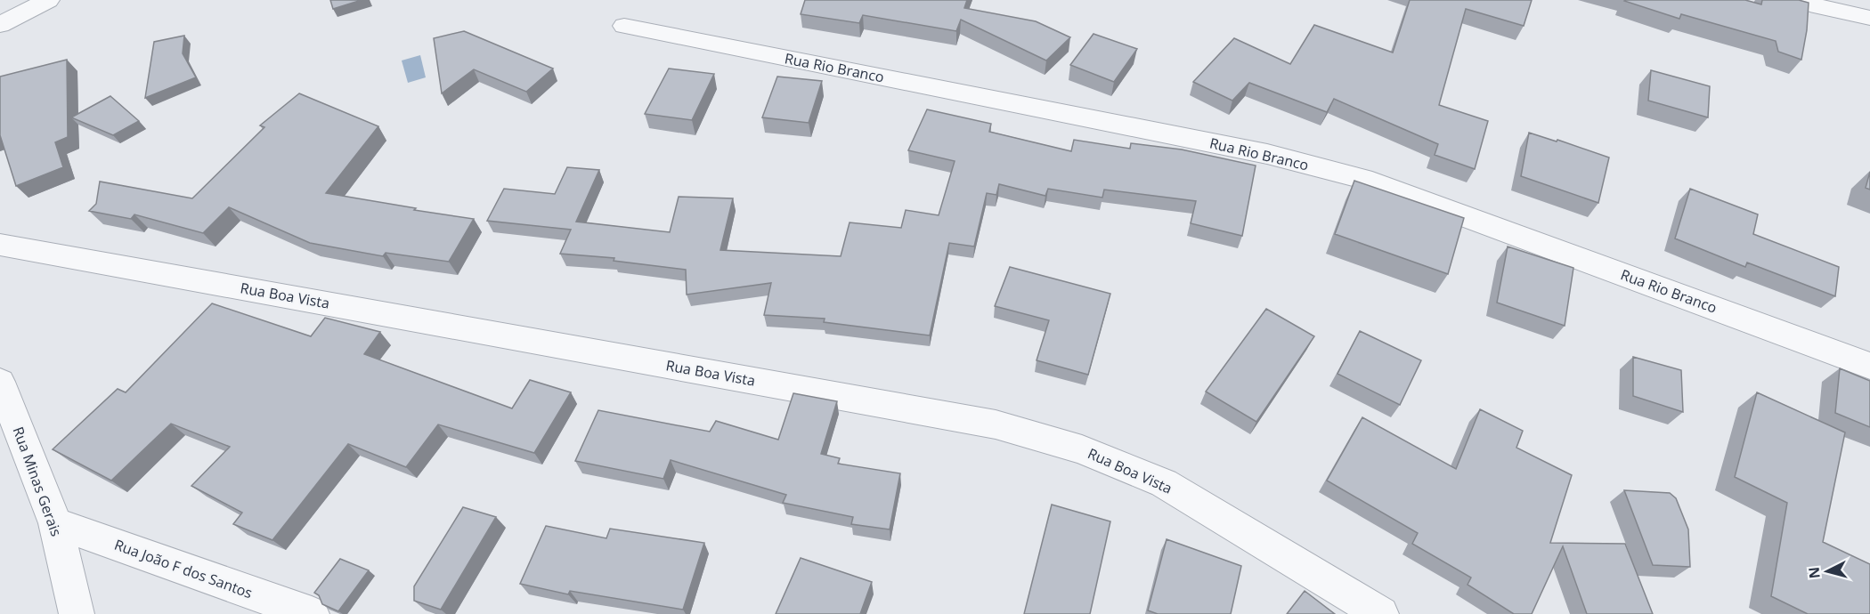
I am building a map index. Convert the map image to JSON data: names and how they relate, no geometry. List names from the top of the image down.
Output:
{
  "streets": {
    "street": [
      "Rua Rio Branco",
      "Rua Boa Vista",
      "Rua Minas Gerais",
      "Rua João F dos Santos"
    ]
  },
  "crossings": [
    ["Rua Minas Gerais", "Rua João F dos Santos"]
  ],
  "north": "left"
}
